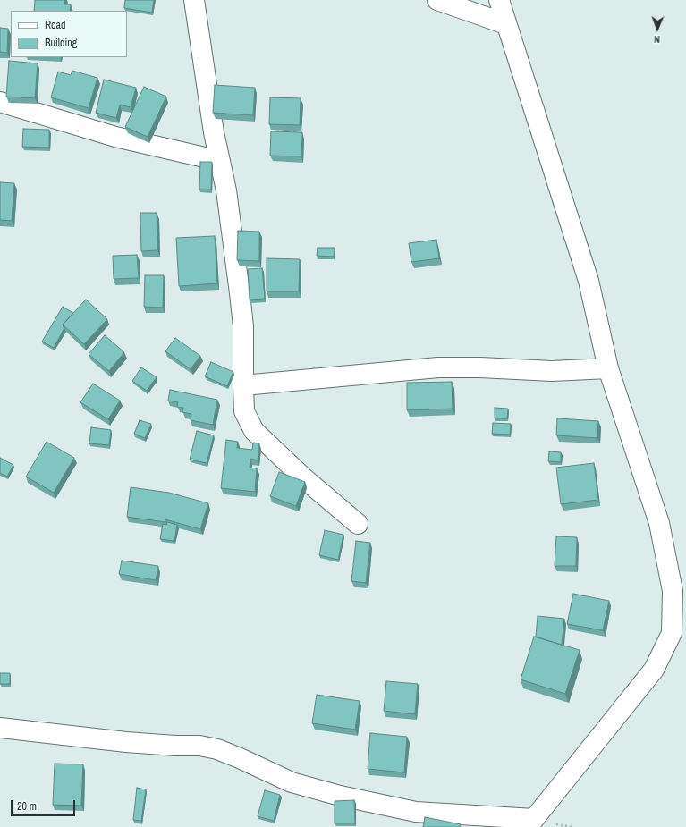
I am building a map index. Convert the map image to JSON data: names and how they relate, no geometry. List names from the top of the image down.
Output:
{
  "legend": ["Road", "Building"],
  "scale_bar": "20 m",
  "north": "bottom"
}
